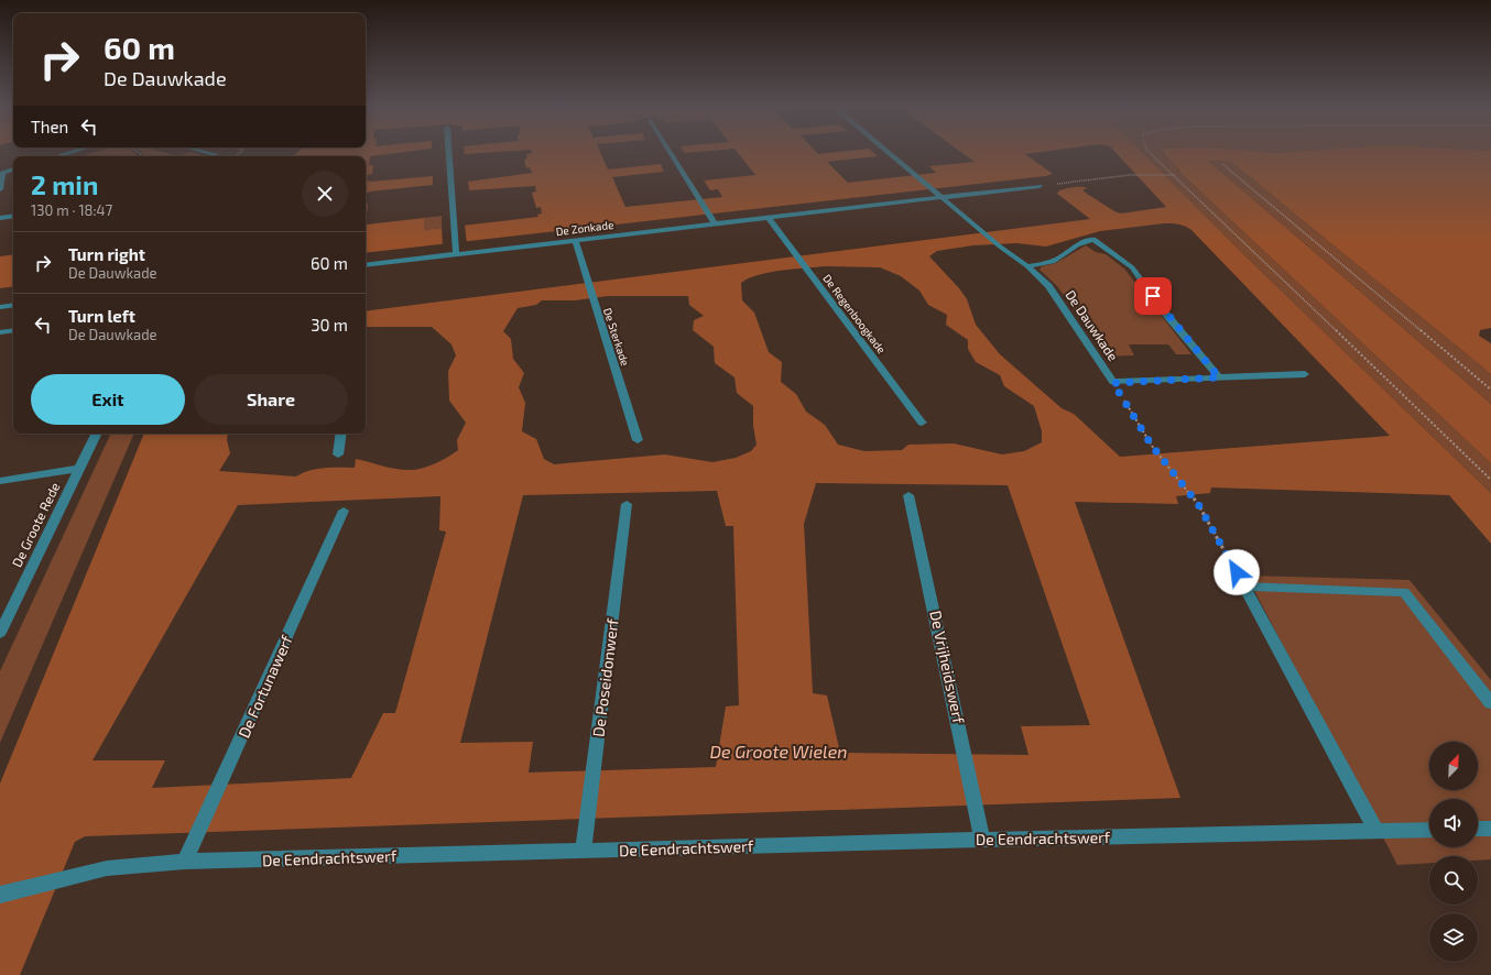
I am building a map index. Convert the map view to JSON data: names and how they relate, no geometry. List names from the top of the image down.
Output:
{
  "streets": {
    "street": [
      "De Zonkade",
      "De Regenboogkade",
      "De Dauwkade",
      "De Sterkade",
      "De Groote Rede",
      "De Vrijheidswerf",
      "De Poseidonwerf",
      "De Fortunawerf",
      "De Eendrachtswerf"
    ]
  },
  "crossings": [
    ["De Zonkade", "De Regenboogkade"],
    ["De Zonkade", "De Dauwkade"],
    ["De Zonkade", "De Sterkade"],
    ["De Vrijheidswerf", "De Eendrachtswerf"],
    ["De Poseidonwerf", "De Eendrachtswerf"],
    ["De Fortunawerf", "De Eendrachtswerf"]
  ],
  "water": ["De Groote Wielen"],
  "north": "top right",
  "page": {
    "turn": ["60 m", "De Dauwkade"],
    "then": "Then",
    "heading": ["2 min", "130 m · 18:47"],
    "list": [
      {
        "name": "Turn right",
        "note": "De Dauwkade",
        "value": "60 m"
      },
      {
        "name": "Turn left",
        "note": "De Dauwkade",
        "value": "30 m"
      }
    ],
    "buttons": ["Exit", "Share"]
  }
}
